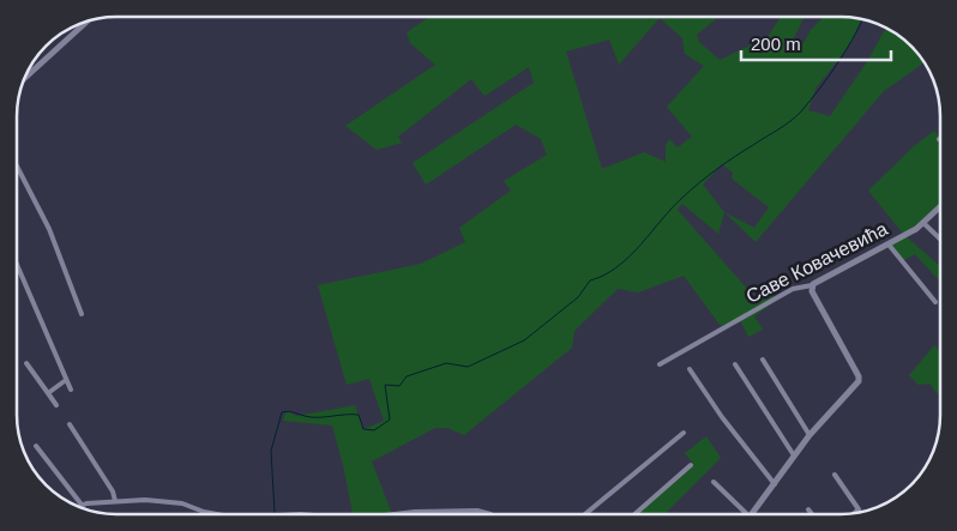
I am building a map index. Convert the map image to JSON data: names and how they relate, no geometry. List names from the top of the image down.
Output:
{
  "streets": {
    "street": ["Саве Ковачевића"]
  },
  "scale_bar": "200 m"
}
